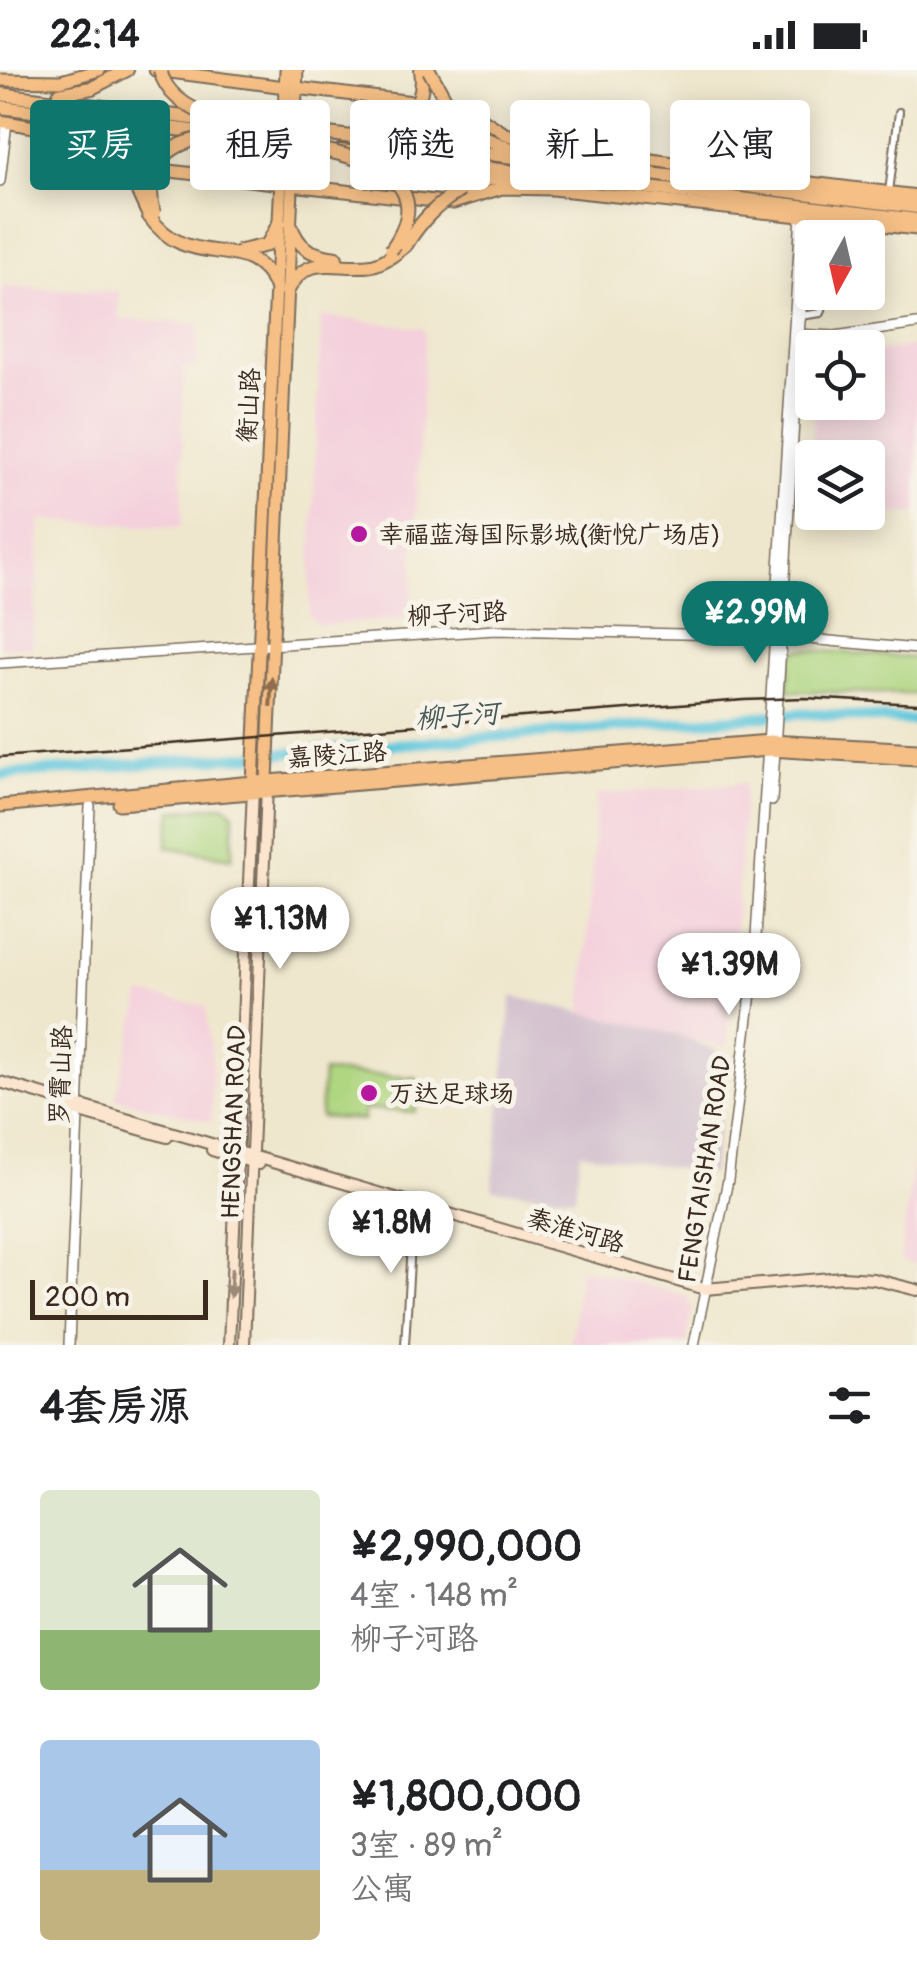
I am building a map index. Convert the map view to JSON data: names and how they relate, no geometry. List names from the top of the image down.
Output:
{
  "streets": {
    "main road": ["嘉陵江路", "HENGSHAN ROAD", "秦淮河路"],
    "street": ["柳子河路", "罗霄山路", "FENGTAISHAN ROAD"]
  },
  "crossings": [
    ["柳子河路", "FENGTAISHAN ROAD"],
    ["嘉陵江路", "罗霄山路"],
    ["嘉陵江路", "HENGSHAN ROAD"],
    ["嘉陵江路", "FENGTAISHAN ROAD"],
    ["罗霄山路", "秦淮河路"],
    ["HENGSHAN ROAD", "秦淮河路"],
    ["FENGTAISHAN ROAD", "秦淮河路"]
  ],
  "water": ["柳子河"],
  "places": ["幸福蓝海国际影城(衡悦广场店)", "万达足球场"],
  "scale_bar": "200 m",
  "north": "bottom",
  "page": {
    "status": "22:14",
    "chip": [
      "买房",
      "租房",
      "筛选",
      "新上",
      "公寓"
    ],
    "price": [
      "¥2.99M",
      "¥1.13M",
      "¥1.39M",
      "¥1.8M"
    ],
    "scale": "200 m",
    "heading": "4套房源",
    "list": [
      {
        "name": "¥2,990,000",
        "note": "4室 · 148 m² · 柳子河路"
      },
      {
        "name": "¥1,800,000",
        "note": "3室 · 89 m² · 公寓"
      }
    ]
  }
}
